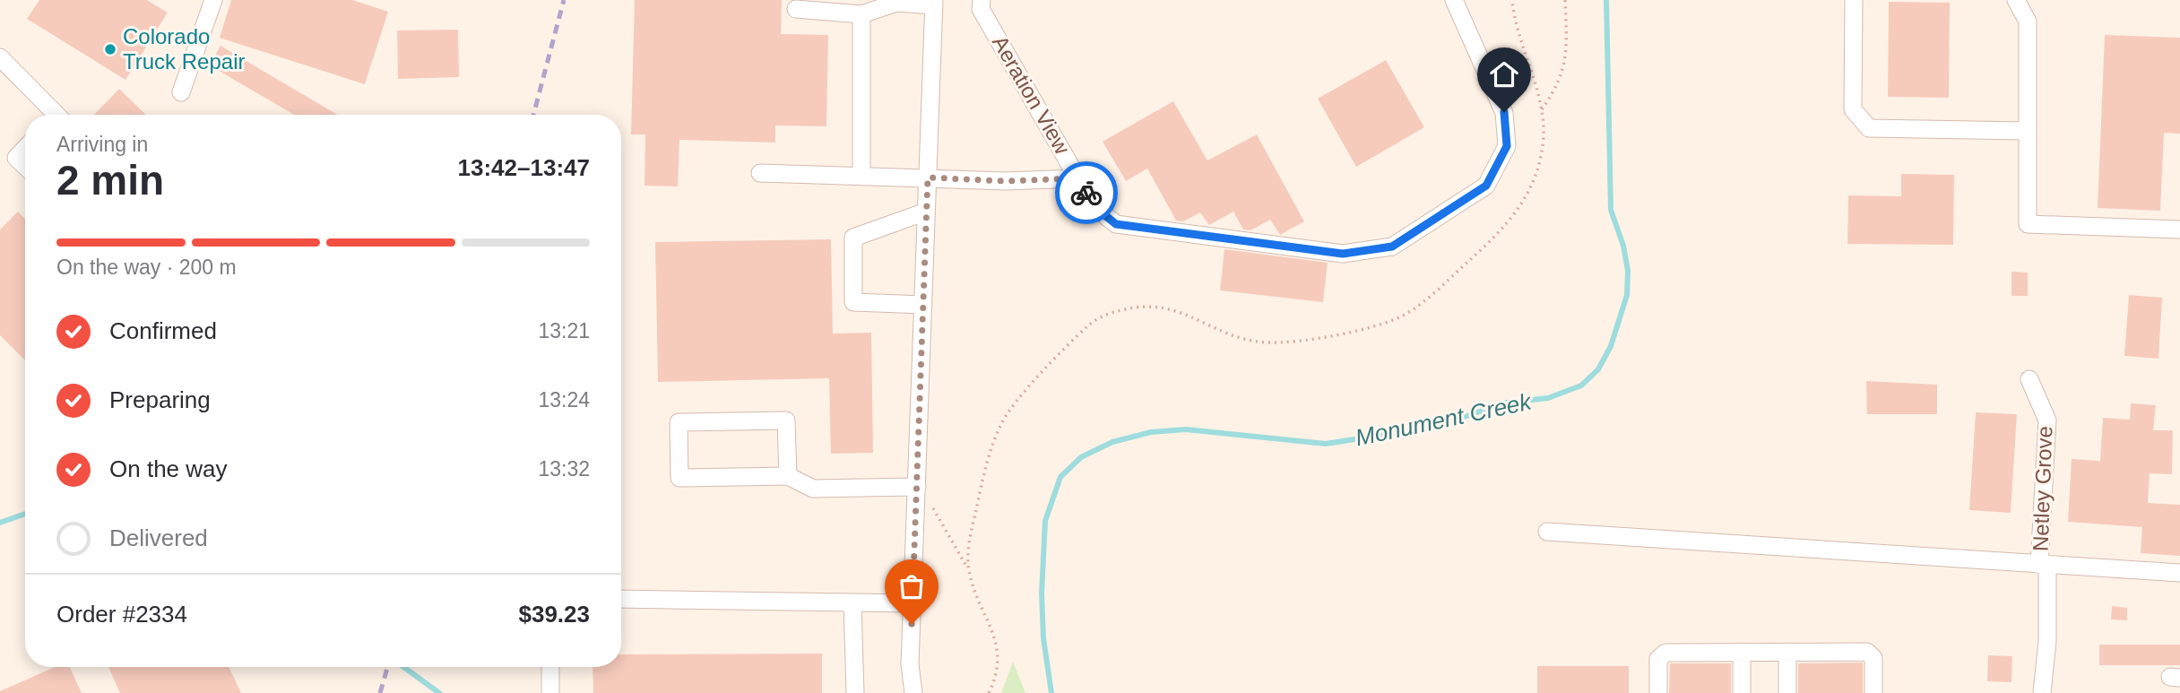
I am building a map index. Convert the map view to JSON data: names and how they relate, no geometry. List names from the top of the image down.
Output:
{
  "streets": {
    "street": ["Aeration View", "Netley Grove"]
  },
  "water": ["Monument Creek"],
  "places": ["Colorado Truck Repair"],
  "page": {
    "heading": ["2 min", "Arriving in", "13:42–13:47"],
    "panel": ["Order #2334", "$39.23"],
    "bar": "On the way · 200 m",
    "list": [
      ["Confirmed", "13:21"],
      ["Preparing", "13:24"],
      ["On the way", "13:32"],
      "Delivered"
    ]
  }
}
